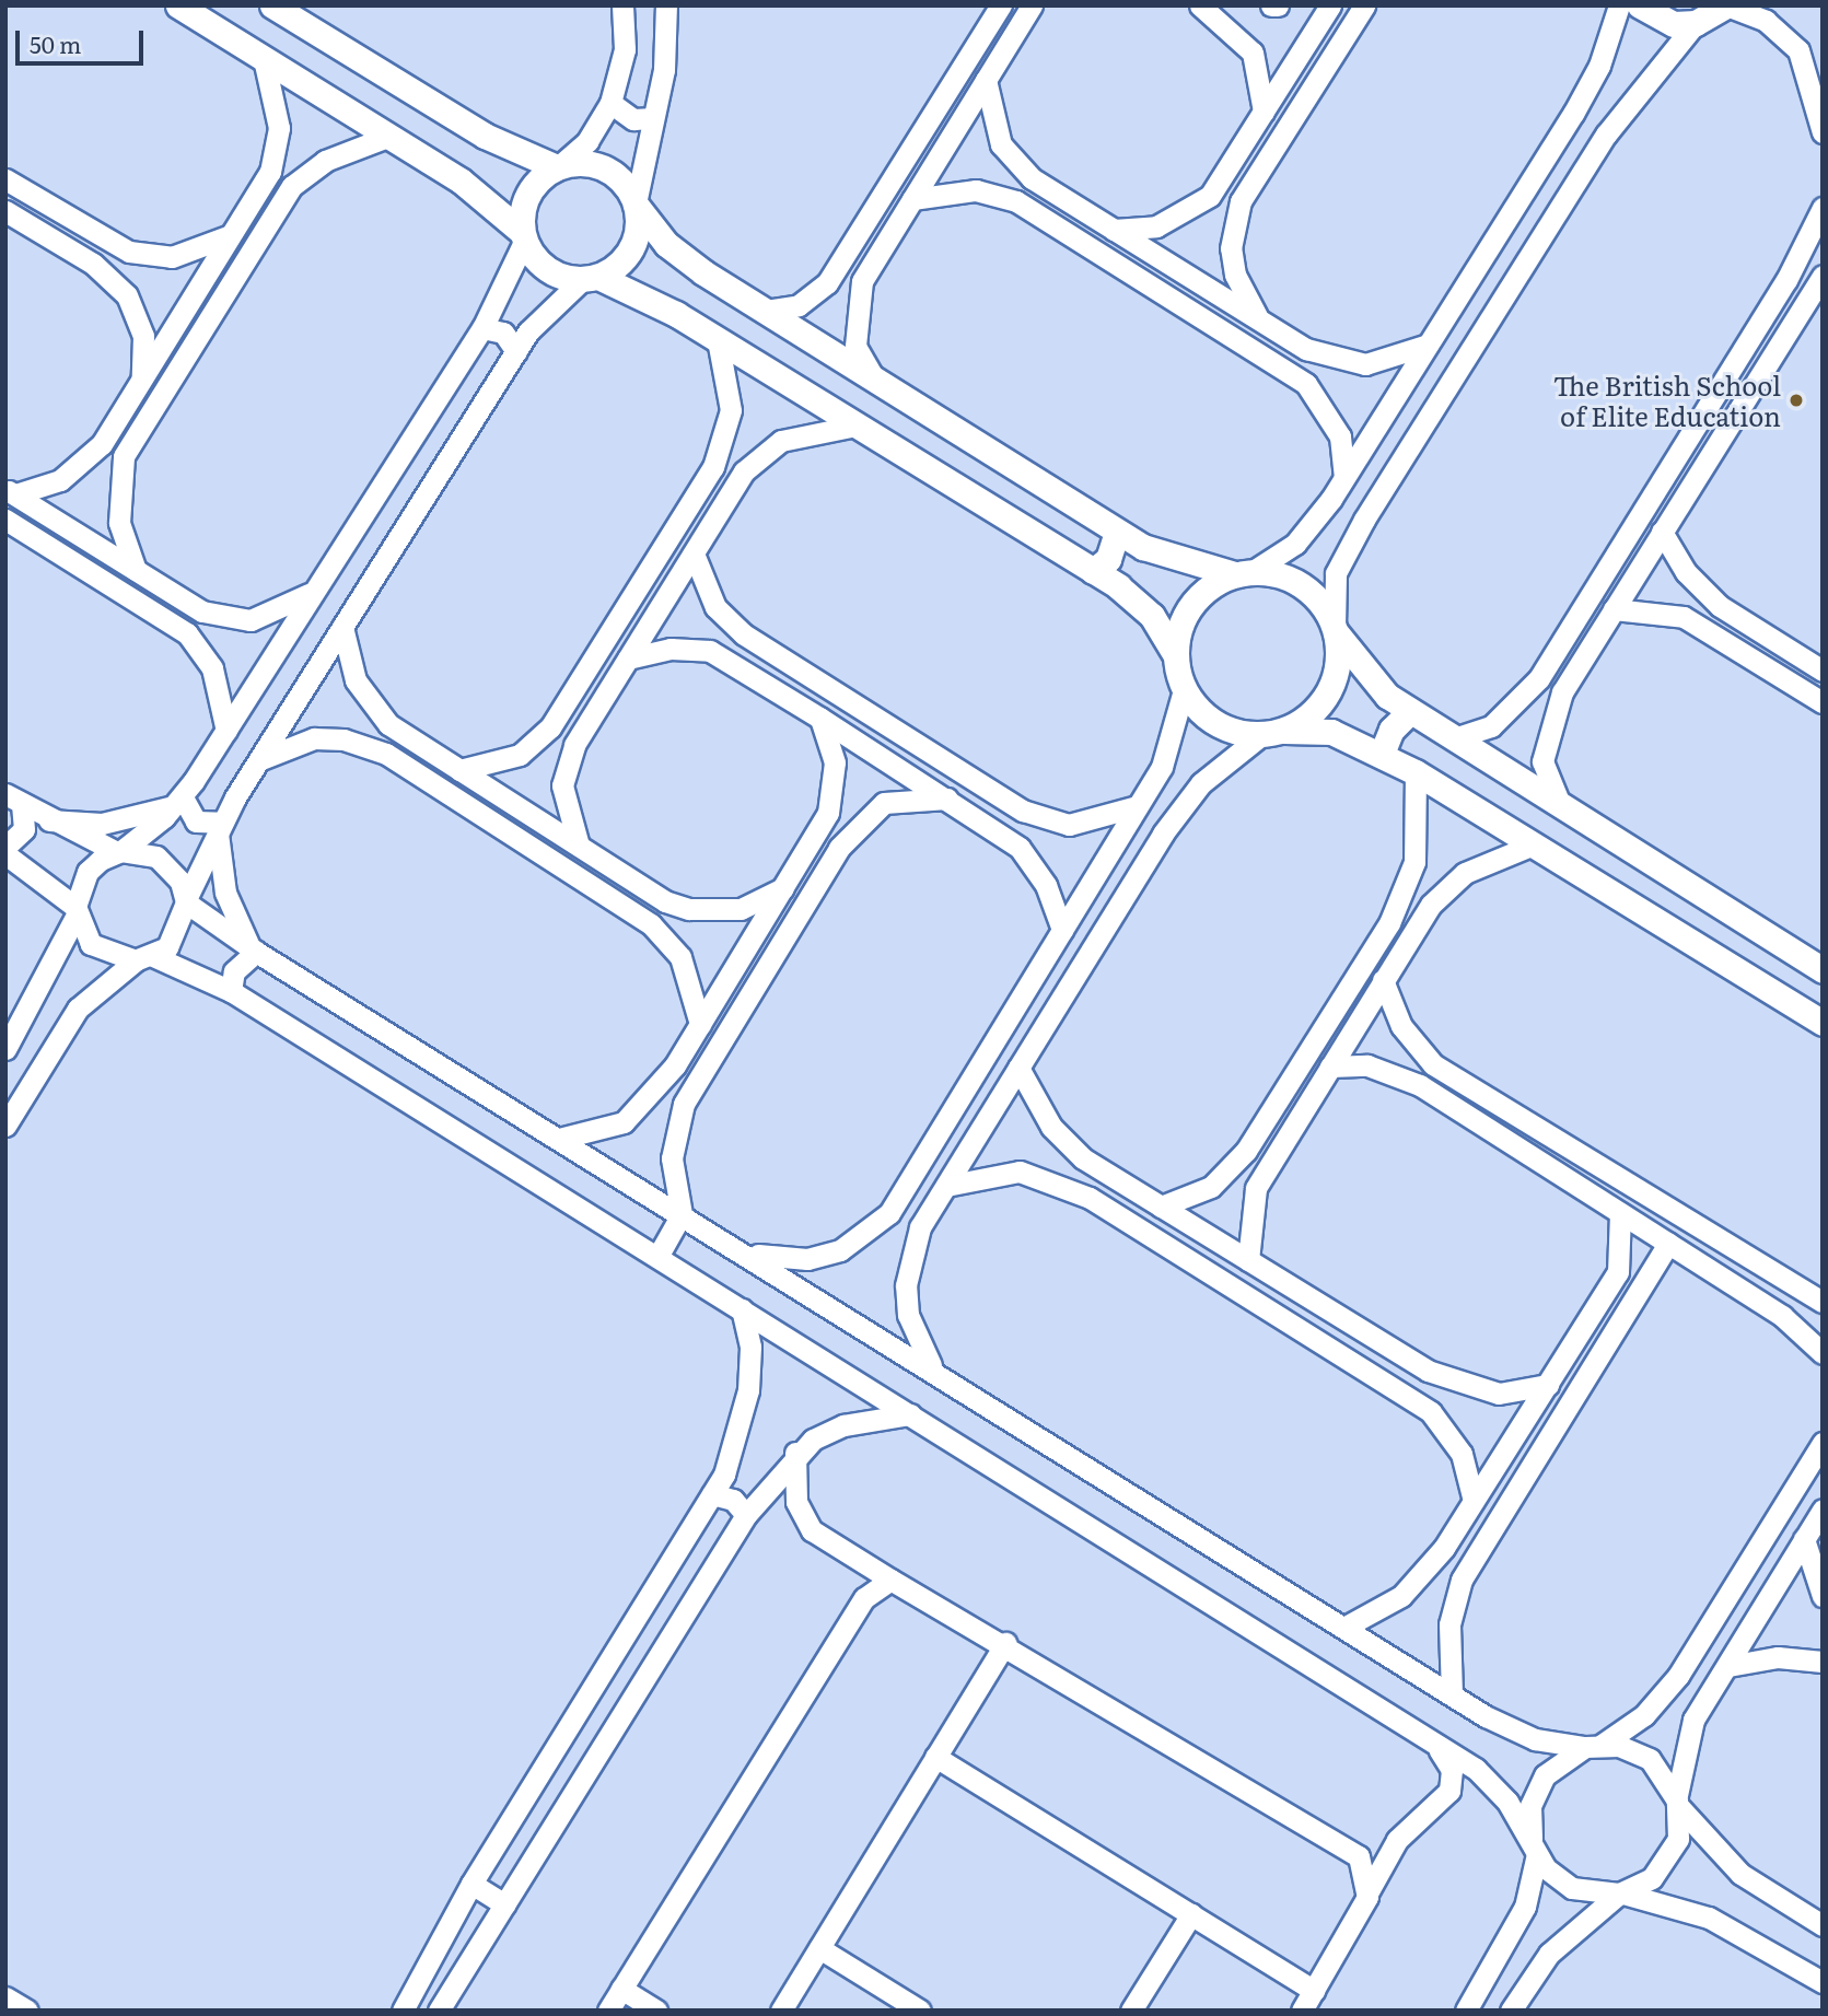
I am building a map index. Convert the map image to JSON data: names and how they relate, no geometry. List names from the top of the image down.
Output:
{
  "places": ["The British School of Elite Education"],
  "scale_bar": "50 m"
}
